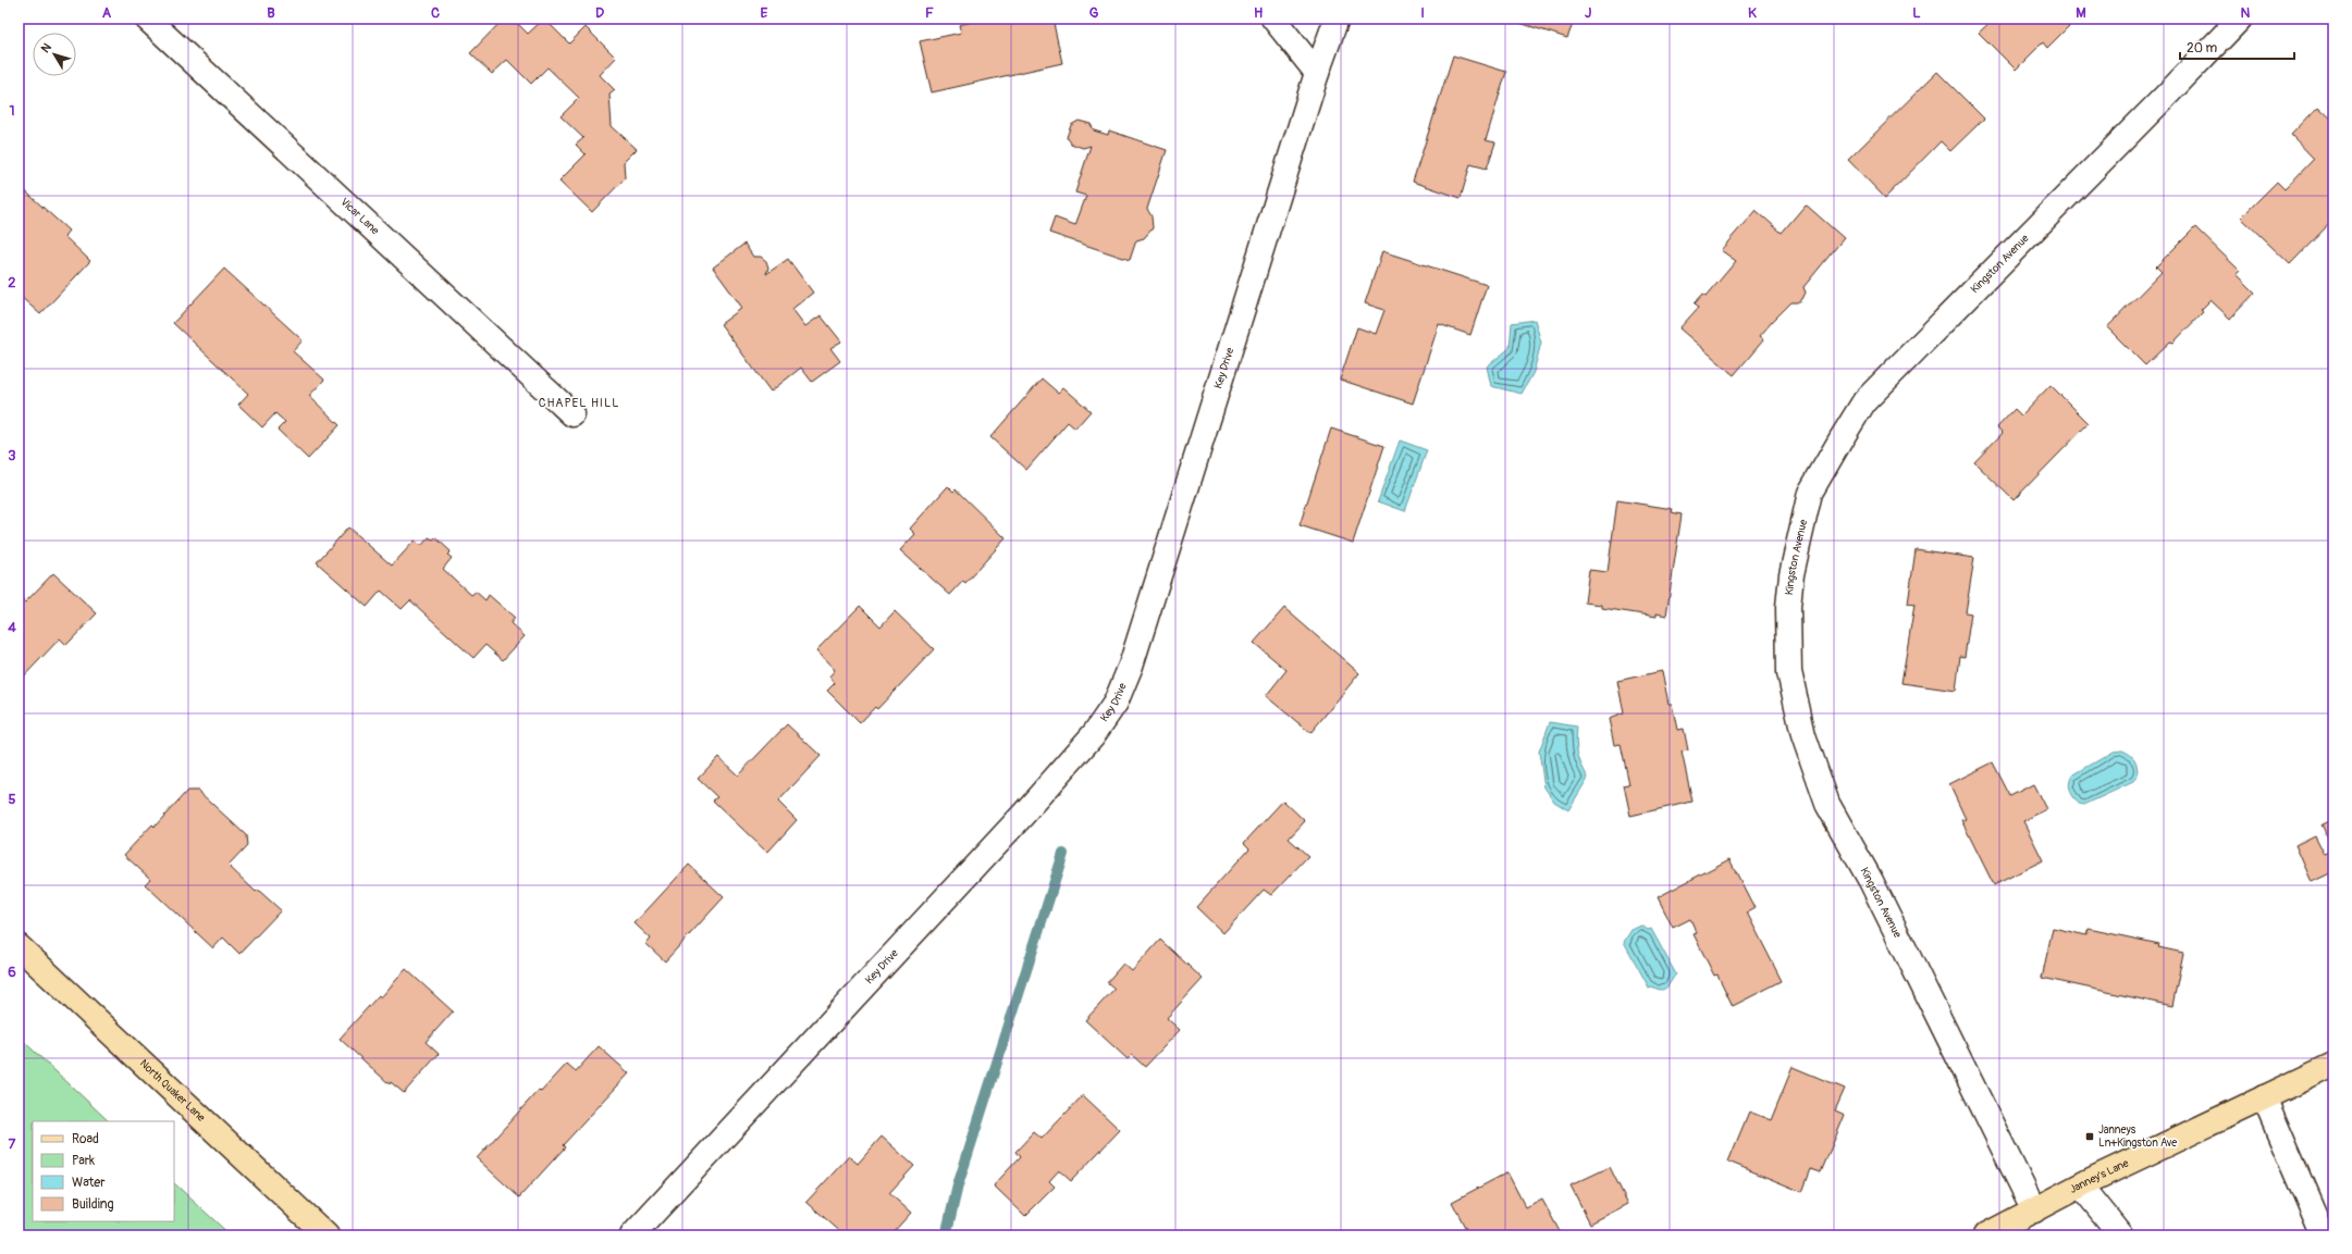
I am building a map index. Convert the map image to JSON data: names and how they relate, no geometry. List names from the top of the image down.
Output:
{
  "streets": {
    "main road": ["North Quaker Lane", "Janney's Lane"],
    "street": ["Vicar Lane", "Kingston Avenue", "Key Drive"]
  },
  "crossings": [
    ["Kingston Avenue", "Janney's Lane"]
  ],
  "districts": ["CHAPEL HILL"],
  "places": {
    "transit": ["Janneys Ln+Kingston Ave"]
  },
  "legend": [
    "Road",
    "Park",
    "Water",
    "Building"
  ],
  "scale_bar": "20 m",
  "north": "top left",
  "grid": {
    "columns": [
      "A",
      "B",
      "C",
      "D",
      "E",
      "F",
      "G",
      "H",
      "I",
      "J",
      "K",
      "L",
      "M",
      "N"
    ],
    "rows": [
      "1",
      "2",
      "3",
      "4",
      "5",
      "6",
      "7"
    ]
  }
}
